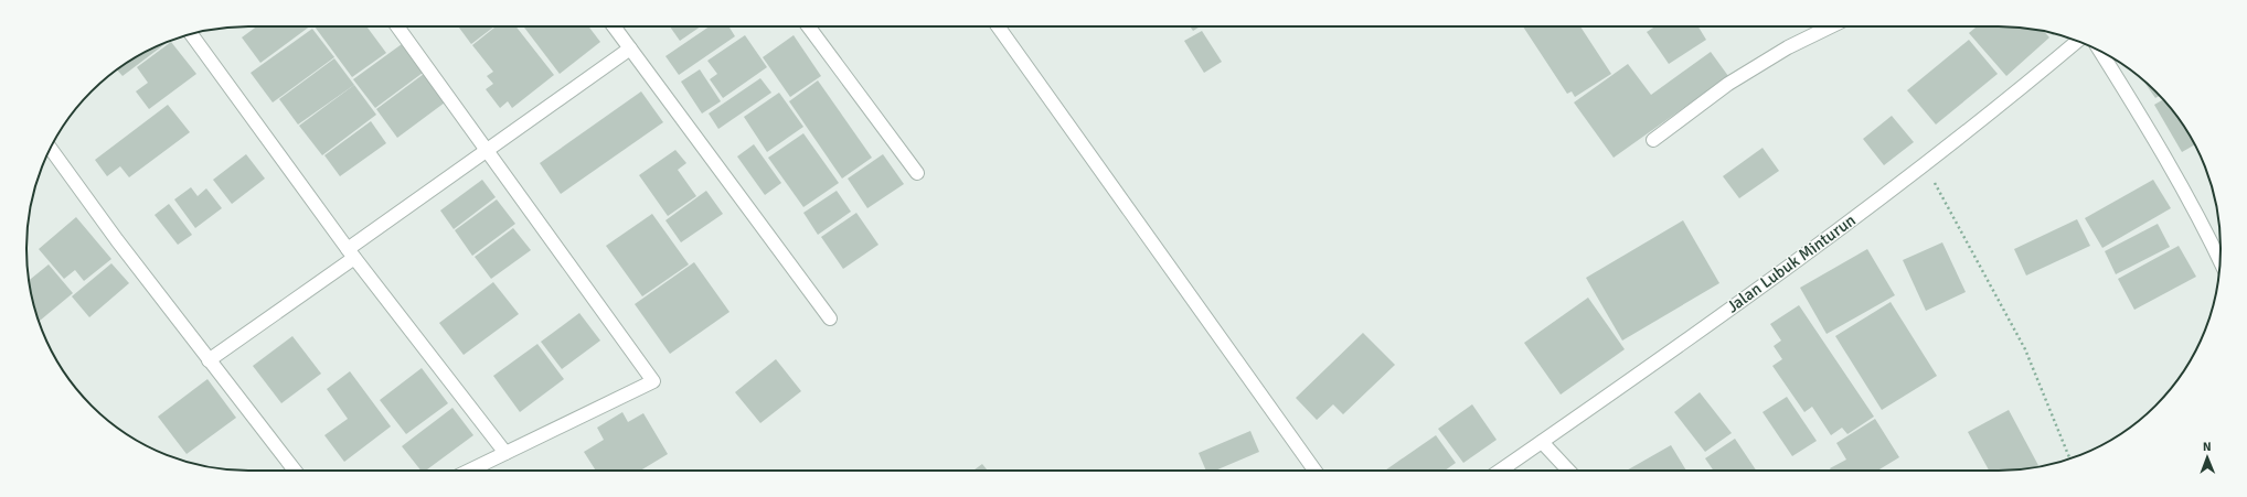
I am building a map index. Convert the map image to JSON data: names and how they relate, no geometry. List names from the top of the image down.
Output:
{
  "streets": {
    "street": ["Jalan Lubuk Minturun"]
  },
  "north": "top"
}
